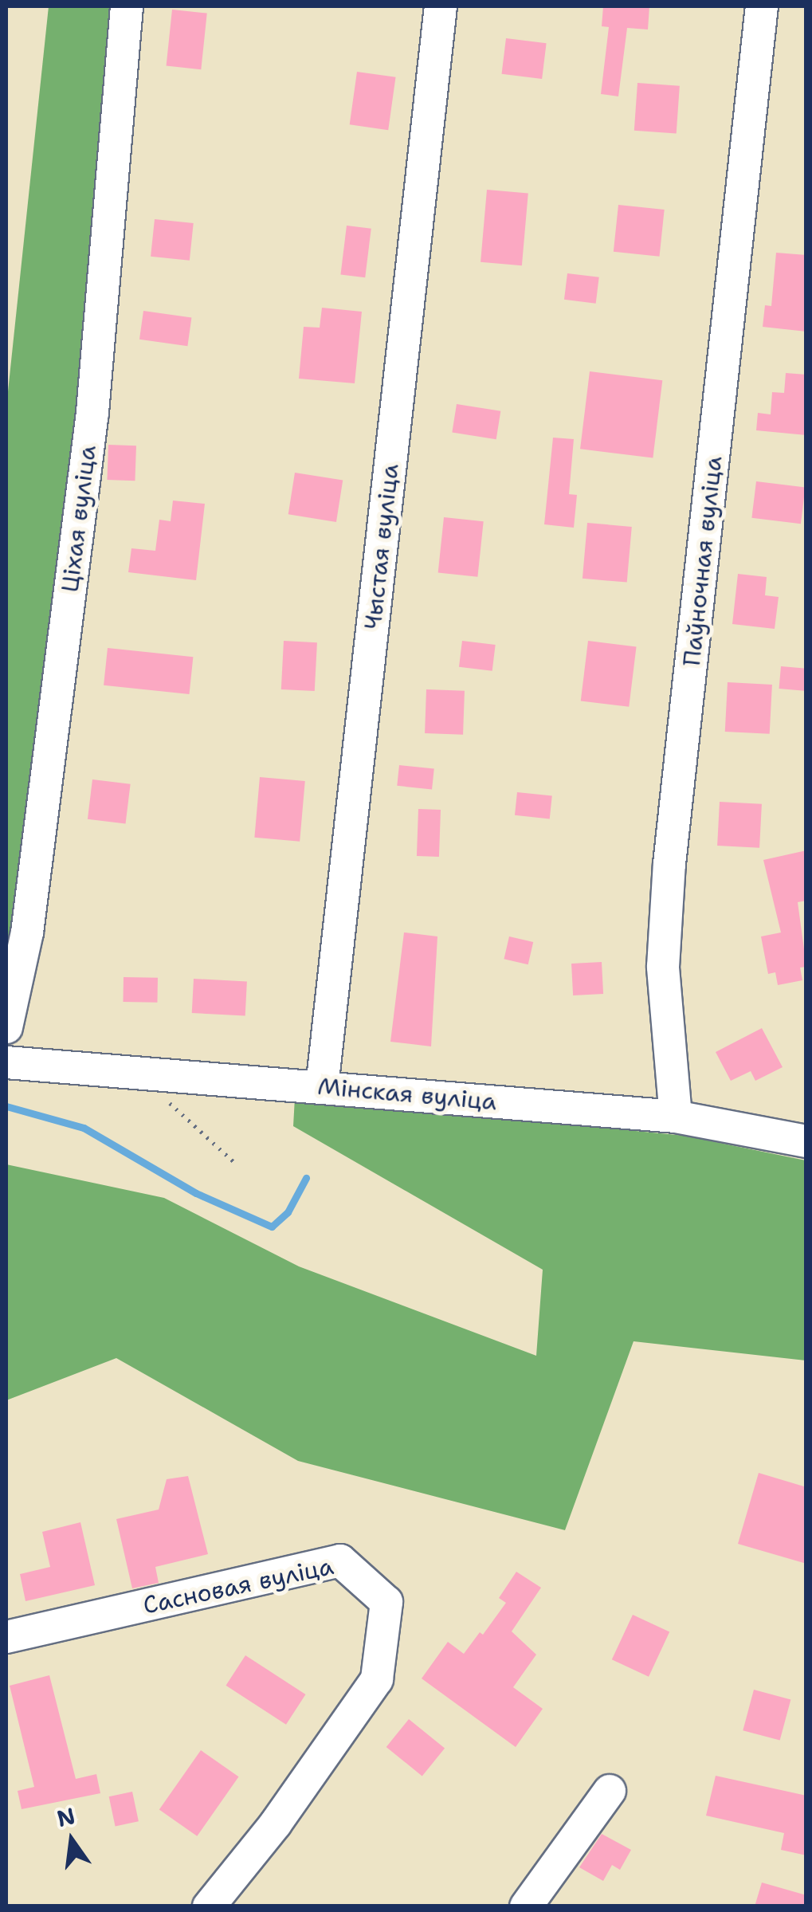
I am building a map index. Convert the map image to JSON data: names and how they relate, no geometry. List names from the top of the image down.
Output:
{
  "streets": {
    "street": [
      "Ціхая вуліца",
      "Чыстая вуліца",
      "Паўночная вуліца",
      "Мінская вуліца",
      "Сасновая вуліца"
    ]
  },
  "crossings": [
    ["Чыстая вуліца", "Мінская вуліца"],
    ["Паўночная вуліца", "Мінская вуліца"]
  ],
  "north": "top"
}
